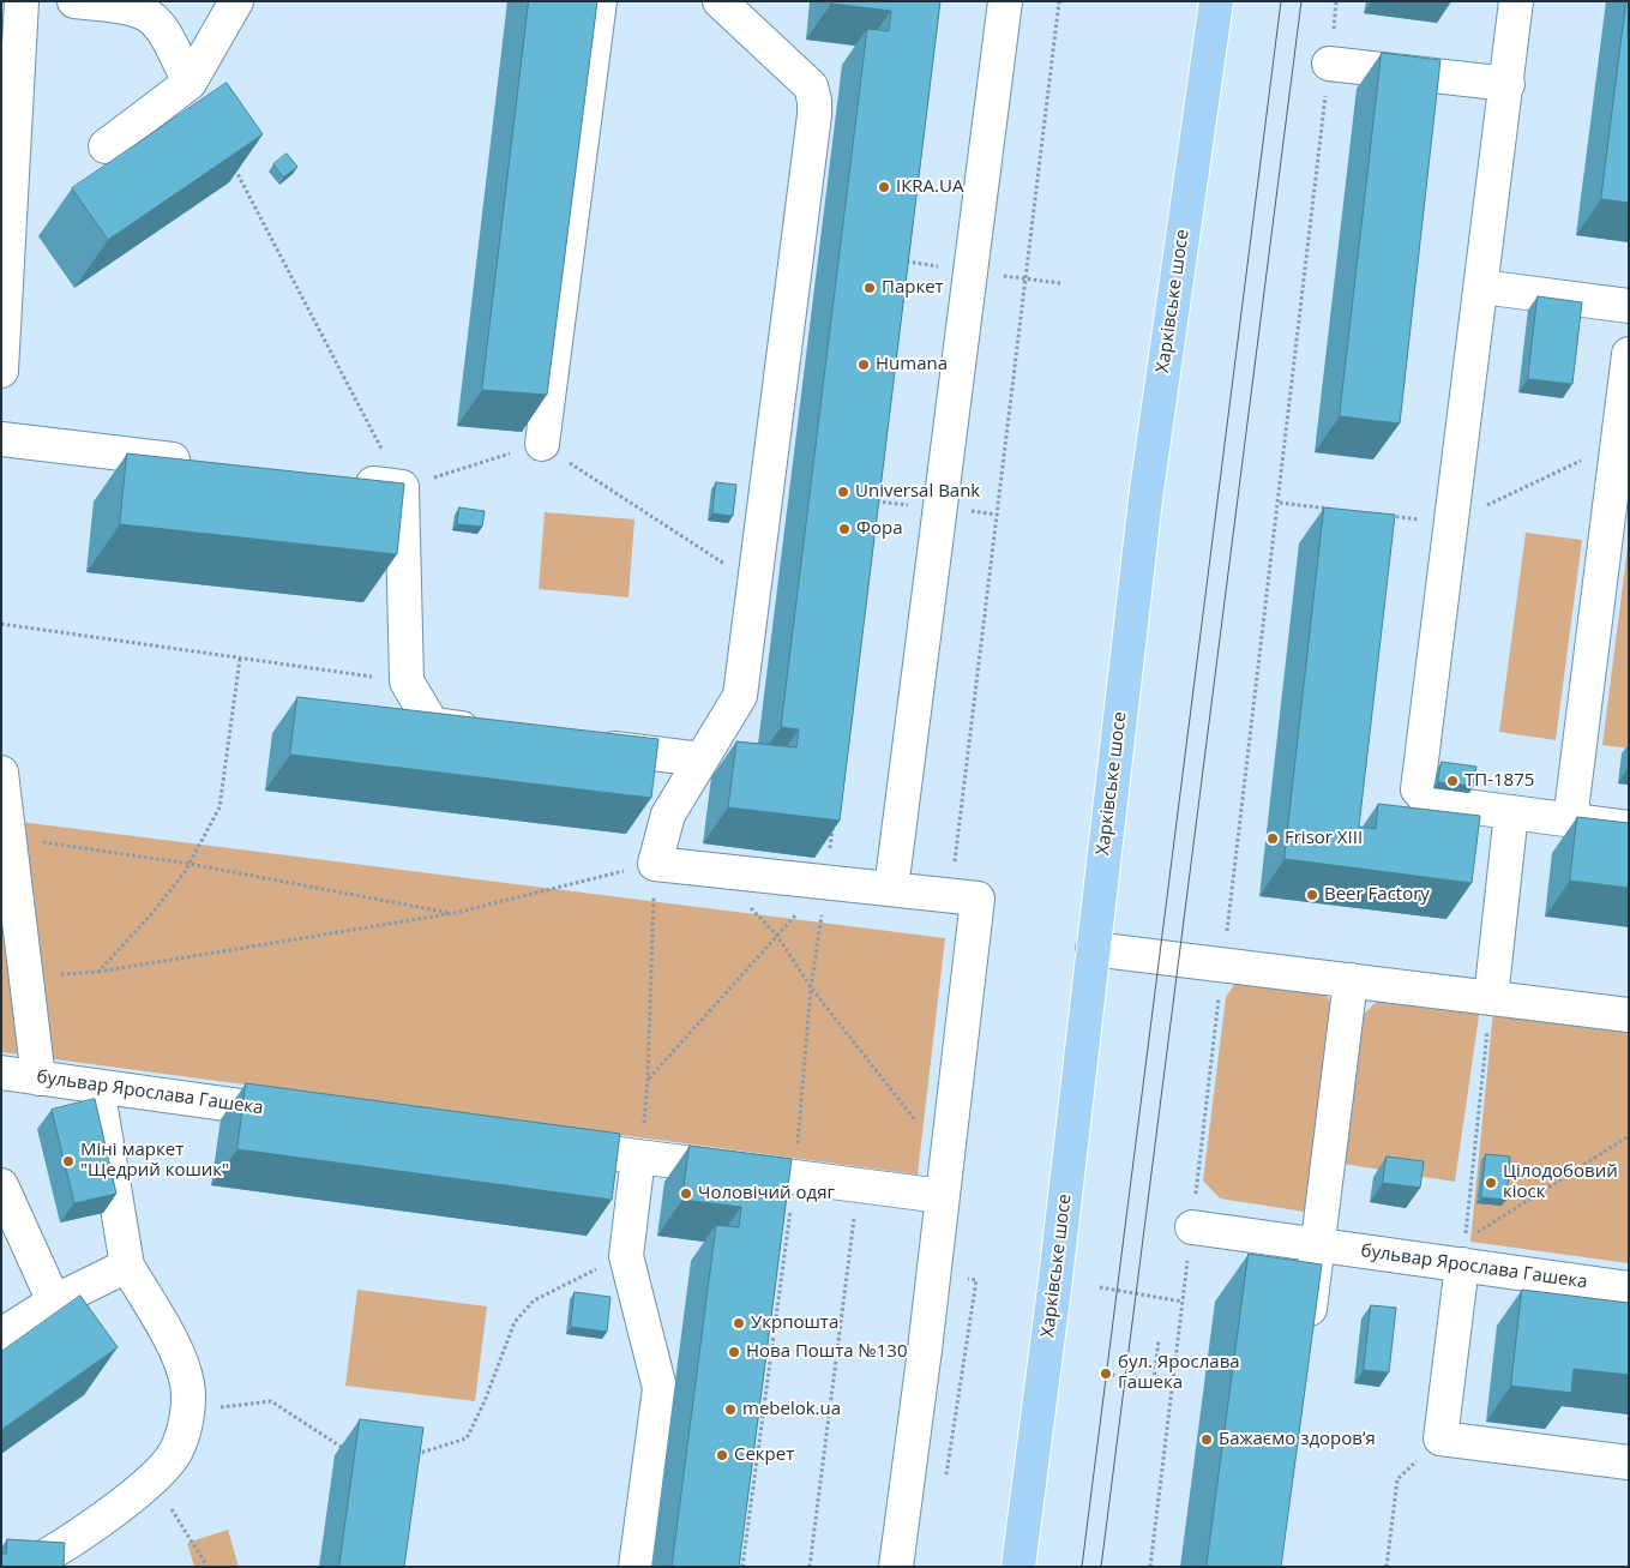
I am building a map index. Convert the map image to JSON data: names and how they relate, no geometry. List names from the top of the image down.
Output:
{
  "streets": {
    "main road": ["Харківське шосе"],
    "street": ["бульвар Ярослава Гашека"]
  },
  "places": [
    "ІКRA.UA",
    "Паркет",
    "Humana",
    "Universal Bank",
    "Фора",
    "ТП-1875",
    "Frisor XIII",
    "Beer Factory",
    "Міні маркет \"Щедрий кошик\"",
    "Цілодобовий кіоск",
    "Чоловічий одяг",
    "Укрпошта",
    "Нова Пошта №130",
    "бул. Ярослава Гашека",
    "mebelok.ua",
    "Бажаємо здоровʼя",
    "Секрет"
  ]
}
